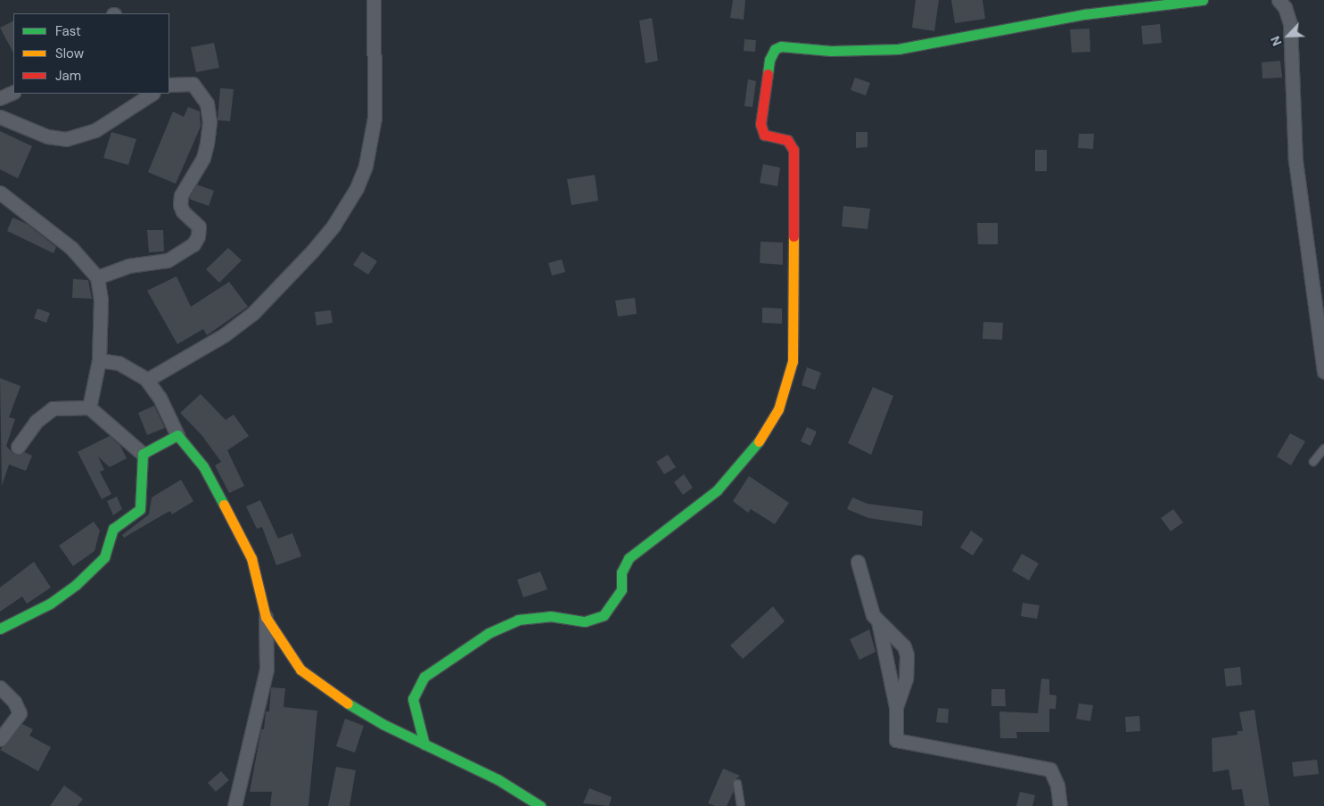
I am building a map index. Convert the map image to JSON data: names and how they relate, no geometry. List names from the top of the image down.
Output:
{
  "legend": ["Fast", "Slow", "Jam"],
  "north": "bottom left"
}
